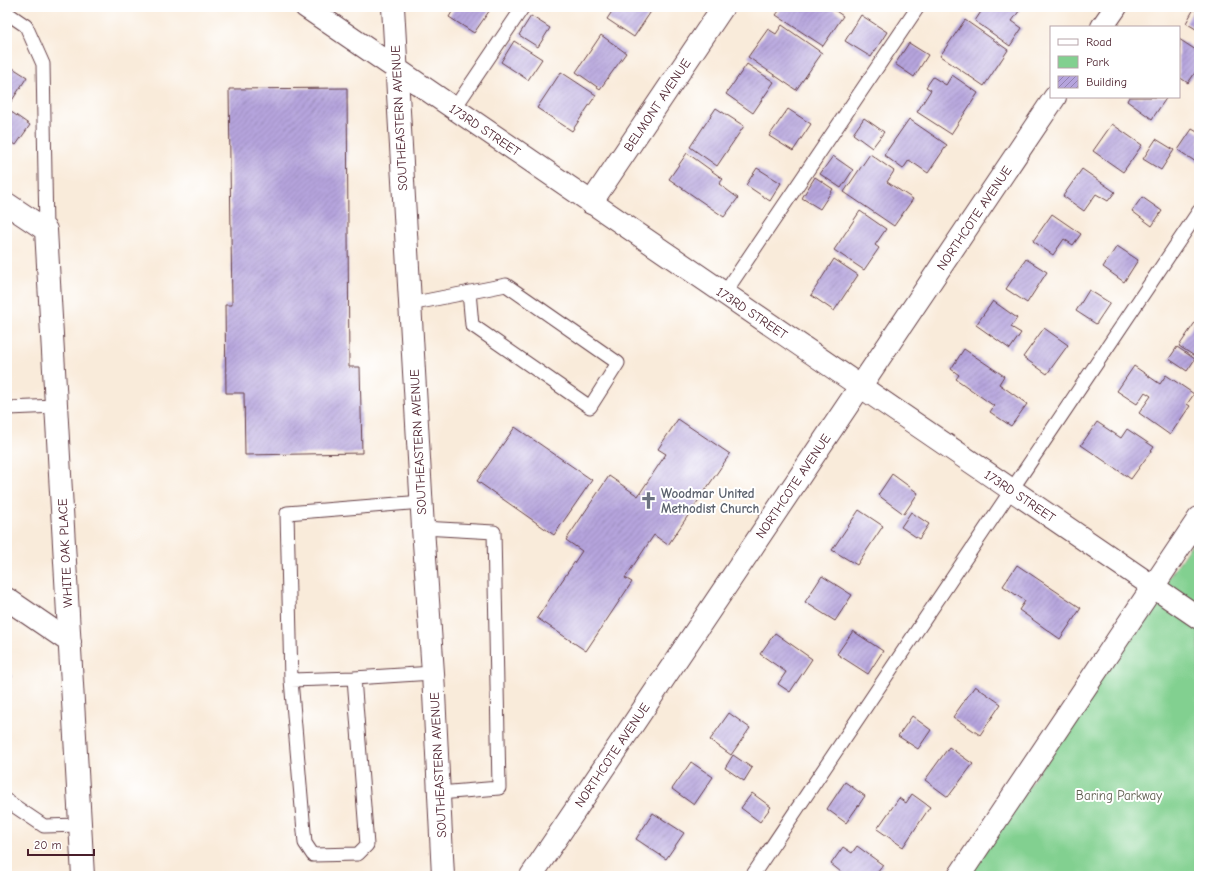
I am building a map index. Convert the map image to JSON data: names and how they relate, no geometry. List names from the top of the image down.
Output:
{
  "streets": {
    "street": [
      "BELMONT AVENUE",
      "SOUTHEASTERN AVENUE",
      "173RD STREET",
      "NORTHCOTE AVENUE",
      "WHITE OAK PLACE"
    ]
  },
  "crossings": [
    ["BELMONT AVENUE", "173RD STREET"],
    ["SOUTHEASTERN AVENUE", "173RD STREET"],
    ["173RD STREET", "NORTHCOTE AVENUE"]
  ],
  "parks": ["Baring Parkway"],
  "places": {
    "church": ["Woodmar United Methodist Church"]
  },
  "legend": ["Road", "Park", "Building"],
  "scale_bar": "20 m"
}
